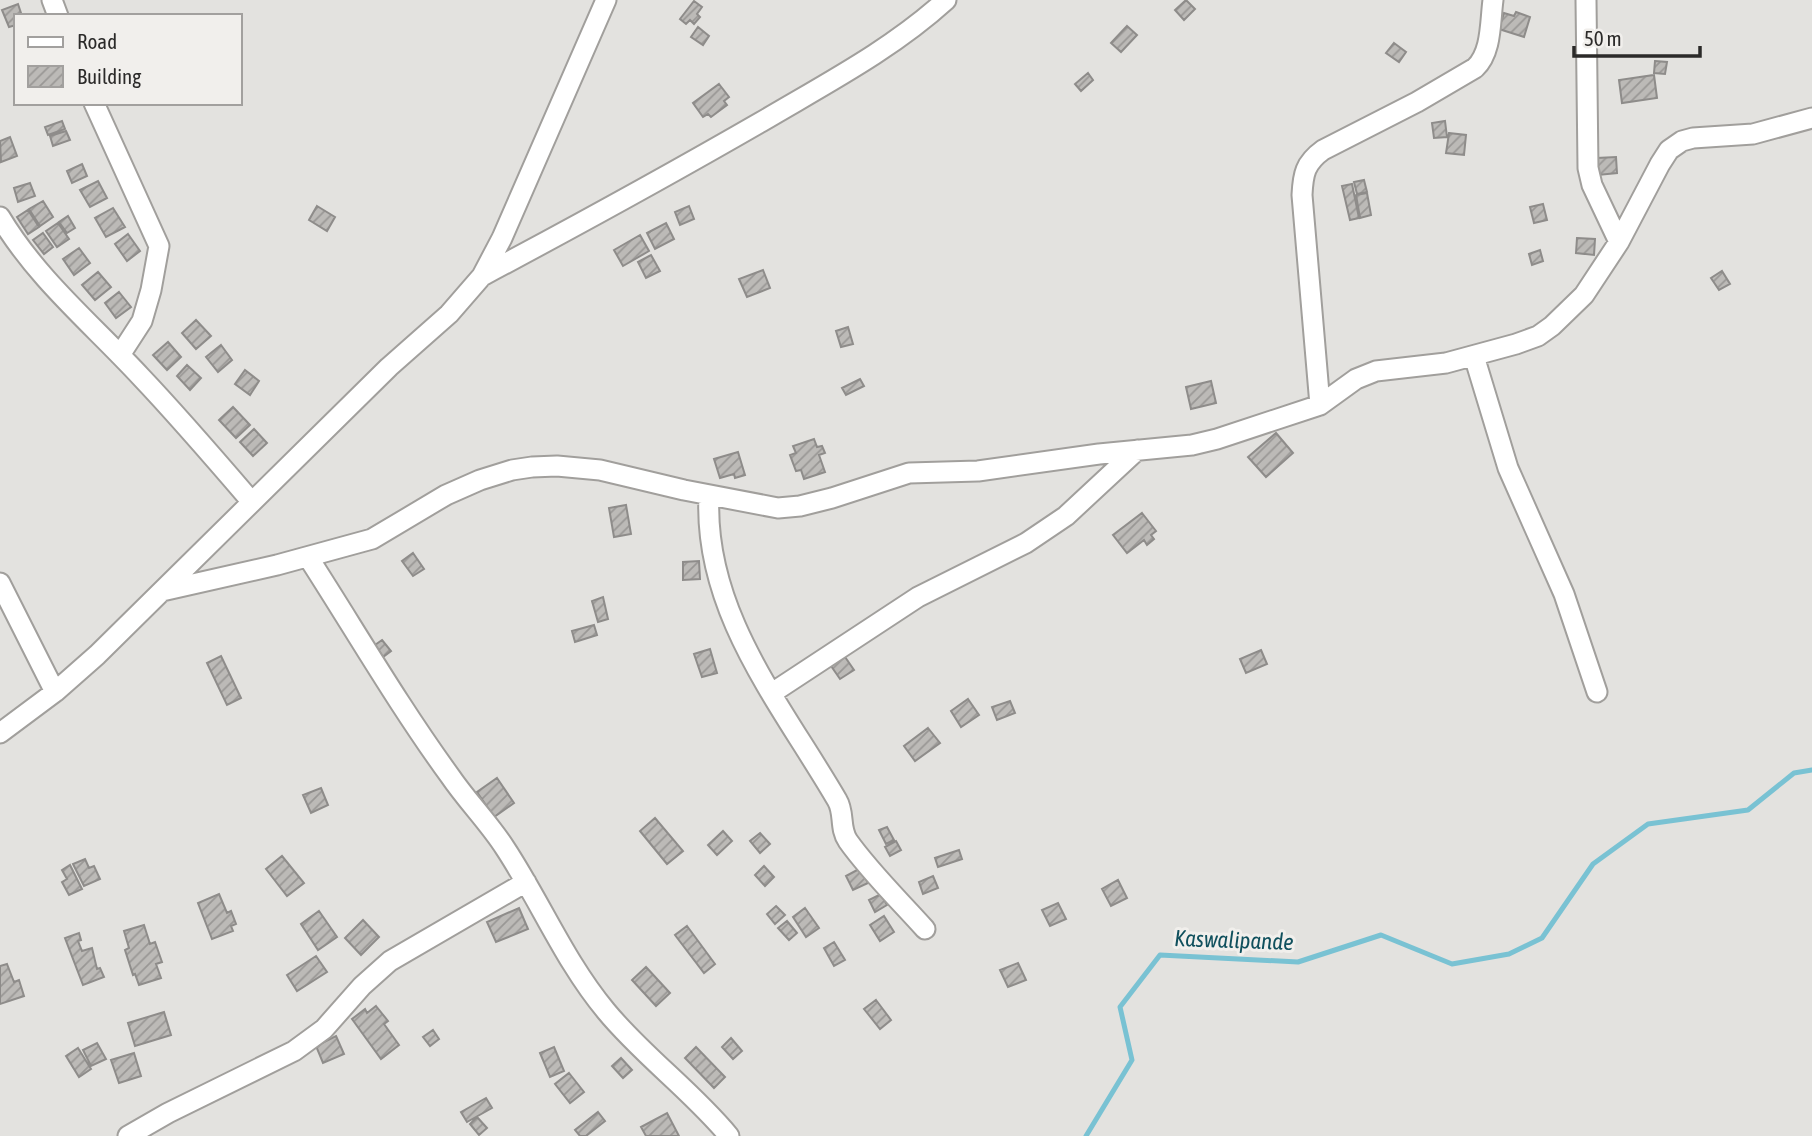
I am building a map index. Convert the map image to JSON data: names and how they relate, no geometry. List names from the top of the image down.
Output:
{
  "water": ["Kaswalipande"],
  "legend": ["Road", "Building"],
  "scale_bar": "50 m"
}
